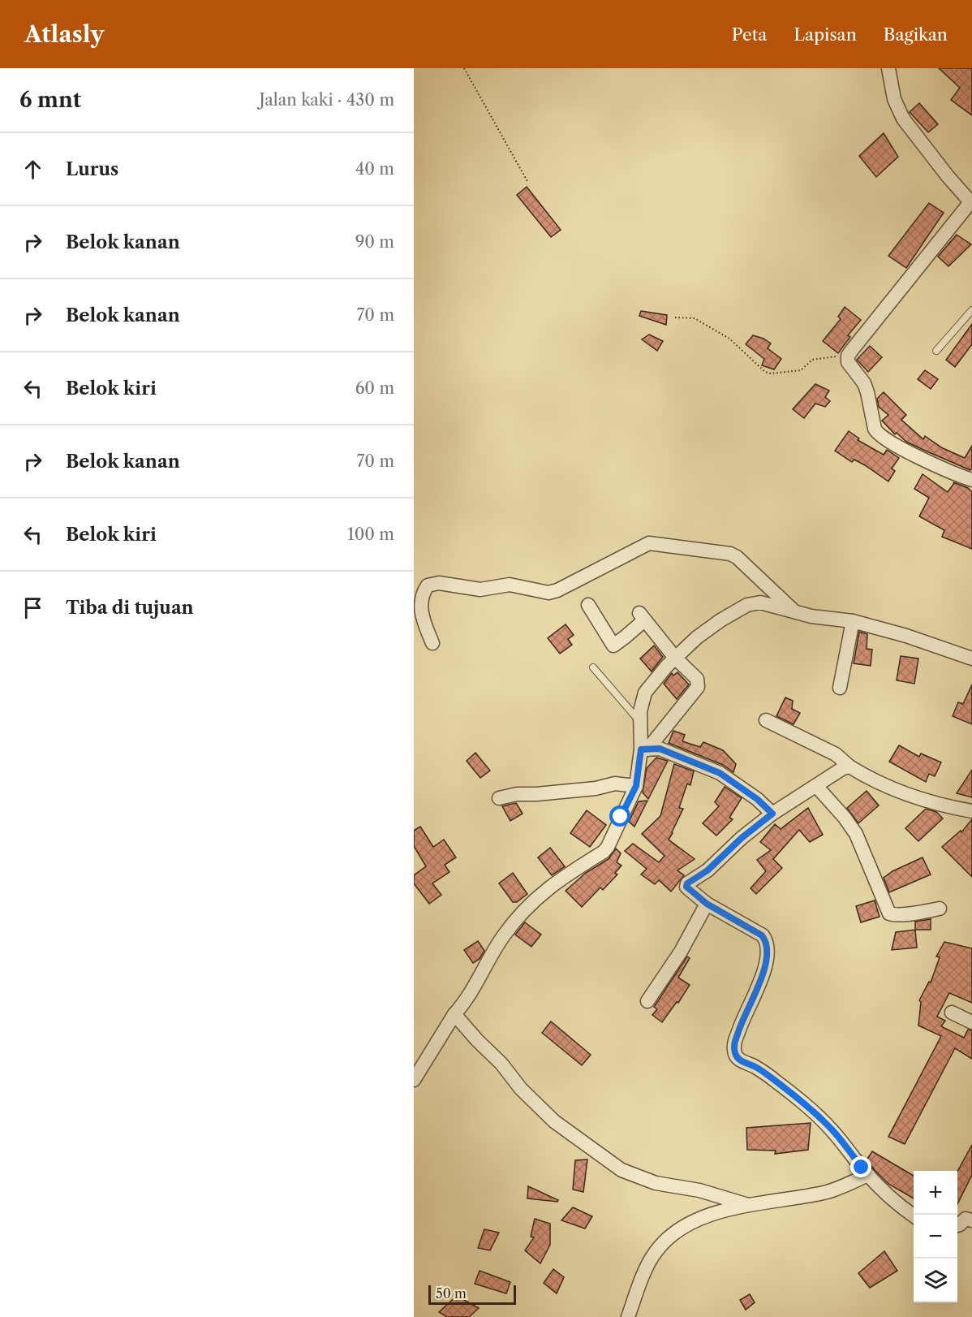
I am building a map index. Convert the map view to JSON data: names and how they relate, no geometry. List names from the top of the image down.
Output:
{
  "scale_bar": "50 m",
  "page": {
    "header": "Atlasly",
    "nav": ["Peta", "Lapisan", "Bagikan"],
    "heading": ["6 mnt", "Jalan kaki · 430 m"],
    "list": [
      ["Lurus", "40 m"],
      ["Belok kanan", "90 m"],
      ["Belok kanan", "70 m"],
      ["Belok kiri", "60 m"],
      ["Belok kanan", "70 m"],
      ["Belok kiri", "100 m"],
      "Tiba di tujuan"
    ],
    "map_buttons": ["+", "−"],
    "scale": "50 m"
  }
}
